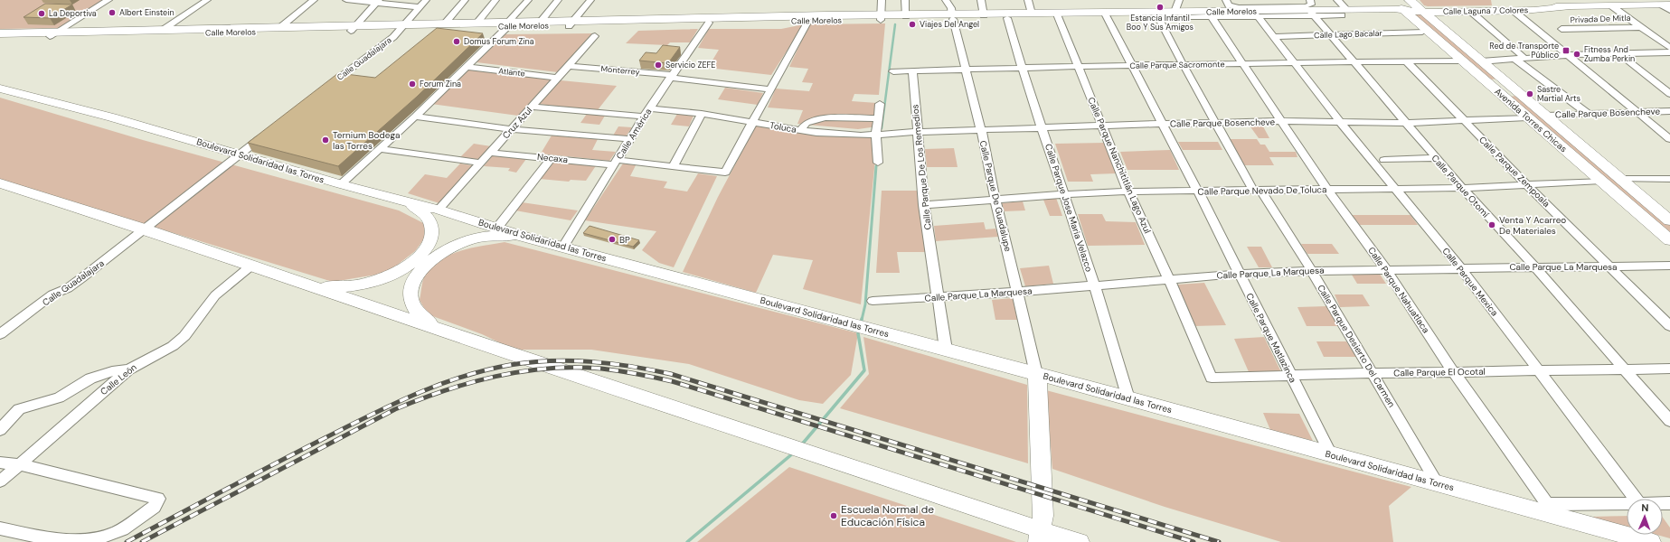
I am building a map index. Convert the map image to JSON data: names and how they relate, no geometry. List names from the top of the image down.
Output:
{
  "streets": {
    "main road": [
      "Calle Laguna 7 Colores",
      "Calle Morelos",
      "Avenida Torres Chicas",
      "Boulevard Solidaridad las Torres"
    ],
    "street": [
      "Privada De Mitla",
      "Calle Lago Bacalar",
      "Calle Guadalajara",
      "Calle Parque Sacromonte",
      "Monterrey",
      "Atlante",
      "Calle Parque Bosencheve",
      "Cruz Azul",
      "Toluca",
      "Calle América",
      "Necaxa",
      "Calle Parque Nanchititlán Lago Azul",
      "Calle Parque De Los Remedios",
      "Calle Parque Zempoala",
      "Calle Parque Otomí",
      "Calle Parque Nevado De Toluca",
      "Calle Parque De Guadalupe",
      "Calle Parque Jose Maria Velazco",
      "Calle Parque La Marquesa",
      "Calle Parque Mexica",
      "Calle Parque Nahuatlaca",
      "Calle Parque Matlazinca",
      "Calle Parque Desierto Del Carmen",
      "Calle Parque El Ocotal",
      "Calle León"
    ]
  },
  "crossings": [
    ["Calle Laguna 7 Colores", "Calle Morelos"],
    ["Calle Laguna 7 Colores", "Avenida Torres Chicas"],
    ["Calle Morelos", "Calle Guadalajara"],
    ["Calle Morelos", "Avenida Torres Chicas"],
    ["Calle Morelos", "Calle América"],
    ["Calle Morelos", "Calle Parque Nanchititlán Lago Azul"],
    ["Calle Morelos", "Calle Parque Otomí"],
    ["Calle Morelos", "Calle Parque De Guadalupe"],
    ["Calle Morelos", "Calle Parque Jose Maria Velazco"],
    ["Calle Morelos", "Calle Parque Mexica"],
    ["Calle Morelos", "Calle Parque Nahuatlaca"],
    ["Calle Morelos", "Calle Parque Matlazinca"],
    ["Calle Morelos", "Calle Parque Desierto Del Carmen"],
    ["Calle Lago Bacalar", "Calle Parque Otomí"],
    ["Calle Lago Bacalar", "Calle Parque Mexica"],
    ["Calle Guadalajara", "Boulevard Solidaridad las Torres"],
    ["Calle Parque Sacromonte", "Avenida Torres Chicas"],
    ["Calle Parque Sacromonte", "Calle Parque Nanchititlán Lago Azul"],
    ["Calle Parque Sacromonte", "Calle Parque De Los Remedios"],
    ["Calle Parque Sacromonte", "Calle Parque Zempoala"],
    ["Calle Parque Sacromonte", "Calle Parque Otomí"],
    ["Calle Parque Sacromonte", "Calle Parque De Guadalupe"],
    ["Calle Parque Sacromonte", "Calle Parque Jose Maria Velazco"],
    ["Calle Parque Sacromonte", "Calle Parque Mexica"],
    ["Calle Parque Sacromonte", "Calle Parque Nahuatlaca"],
    ["Calle Parque Sacromonte", "Calle Parque Matlazinca"],
    ["Calle Parque Sacromonte", "Calle Parque Desierto Del Carmen"],
    ["Monterrey", "Cruz Azul"],
    ["Monterrey", "Calle América"],
    ["Atlante", "Cruz Azul"],
    ["Calle Parque Bosencheve", "Avenida Torres Chicas"],
    ["Calle Parque Bosencheve", "Toluca"],
    ["Calle Parque Bosencheve", "Calle Parque Nanchititlán Lago Azul"],
    ["Calle Parque Bosencheve", "Calle Parque De Los Remedios"],
    ["Calle Parque Bosencheve", "Calle Parque Zempoala"],
    ["Calle Parque Bosencheve", "Calle Parque Otomí"],
    ["Calle Parque Bosencheve", "Calle Parque De Guadalupe"],
    ["Calle Parque Bosencheve", "Calle Parque Jose Maria Velazco"],
    ["Calle Parque Bosencheve", "Calle Parque Mexica"],
    ["Calle Parque Bosencheve", "Calle Parque Nahuatlaca"],
    ["Calle Parque Bosencheve", "Calle Parque Matlazinca"],
    ["Calle Parque Bosencheve", "Calle Parque Desierto Del Carmen"],
    ["Avenida Torres Chicas", "Calle Parque Nevado De Toluca"],
    ["Cruz Azul", "Necaxa"],
    ["Cruz Azul", "Boulevard Solidaridad las Torres"],
    ["Toluca", "Calle América"],
    ["Toluca", "Necaxa"],
    ["Toluca", "Calle Parque De Los Remedios"],
    ["Calle América", "Necaxa"],
    ["Calle América", "Boulevard Solidaridad las Torres"],
    ["Boulevard Solidaridad las Torres", "Calle Parque De Los Remedios"],
    ["Boulevard Solidaridad las Torres", "Calle Parque De Guadalupe"],
    ["Boulevard Solidaridad las Torres", "Calle Parque Jose Maria Velazco"],
    ["Boulevard Solidaridad las Torres", "Calle Parque Nahuatlaca"],
    ["Boulevard Solidaridad las Torres", "Calle Parque Matlazinca"],
    ["Boulevard Solidaridad las Torres", "Calle Parque Desierto Del Carmen"],
    ["Calle Parque Nanchititlán Lago Azul", "Calle Parque Nevado De Toluca"],
    ["Calle Parque Nanchititlán Lago Azul", "Calle Parque La Marquesa"],
    ["Calle Parque Nanchititlán Lago Azul", "Calle Parque El Ocotal"],
    ["Calle Parque De Los Remedios", "Calle Parque Nevado De Toluca"],
    ["Calle Parque De Los Remedios", "Calle Parque La Marquesa"],
    ["Calle Parque Zempoala", "Calle Parque Nevado De Toluca"],
    ["Calle Parque Zempoala", "Calle Parque La Marquesa"],
    ["Calle Parque Otomí", "Calle Parque Nevado De Toluca"],
    ["Calle Parque Otomí", "Calle Parque La Marquesa"],
    ["Calle Parque Otomí", "Calle Parque El Ocotal"],
    ["Calle Parque Nevado De Toluca", "Calle Parque De Guadalupe"],
    ["Calle Parque Nevado De Toluca", "Calle Parque Jose Maria Velazco"],
    ["Calle Parque Nevado De Toluca", "Calle Parque Mexica"],
    ["Calle Parque Nevado De Toluca", "Calle Parque Nahuatlaca"],
    ["Calle Parque Nevado De Toluca", "Calle Parque Matlazinca"],
    ["Calle Parque Nevado De Toluca", "Calle Parque Desierto Del Carmen"],
    ["Calle Parque De Guadalupe", "Calle Parque La Marquesa"],
    ["Calle Parque Jose Maria Velazco", "Calle Parque La Marquesa"],
    ["Calle Parque La Marquesa", "Calle Parque Mexica"],
    ["Calle Parque La Marquesa", "Calle Parque Nahuatlaca"],
    ["Calle Parque La Marquesa", "Calle Parque Matlazinca"],
    ["Calle Parque La Marquesa", "Calle Parque Desierto Del Carmen"],
    ["Calle Parque Mexica", "Calle Parque El Ocotal"],
    ["Calle Parque Nahuatlaca", "Calle Parque El Ocotal"],
    ["Calle Parque Matlazinca", "Calle Parque El Ocotal"],
    ["Calle Parque Desierto Del Carmen", "Calle Parque El Ocotal"]
  ],
  "places": {
    "other": [
      "Estancia Infantil Boo Y Sus Amigos",
      "Albert Einstein",
      "La Deportiva",
      "Viajes Del Angel",
      "Domus Forum Zina",
      "Fitness And Zumba Perkin",
      "Servicio ZEFE",
      "Forum Zina",
      "Sastre Martial Arts",
      "Ternium Bodega las Torres",
      "Venta Y Acarreo De Materiales",
      "BP",
      "Escuela Normal de Educación Física"
    ],
    "transit": ["Red de Transporte Público"]
  },
  "north": "top"
}
